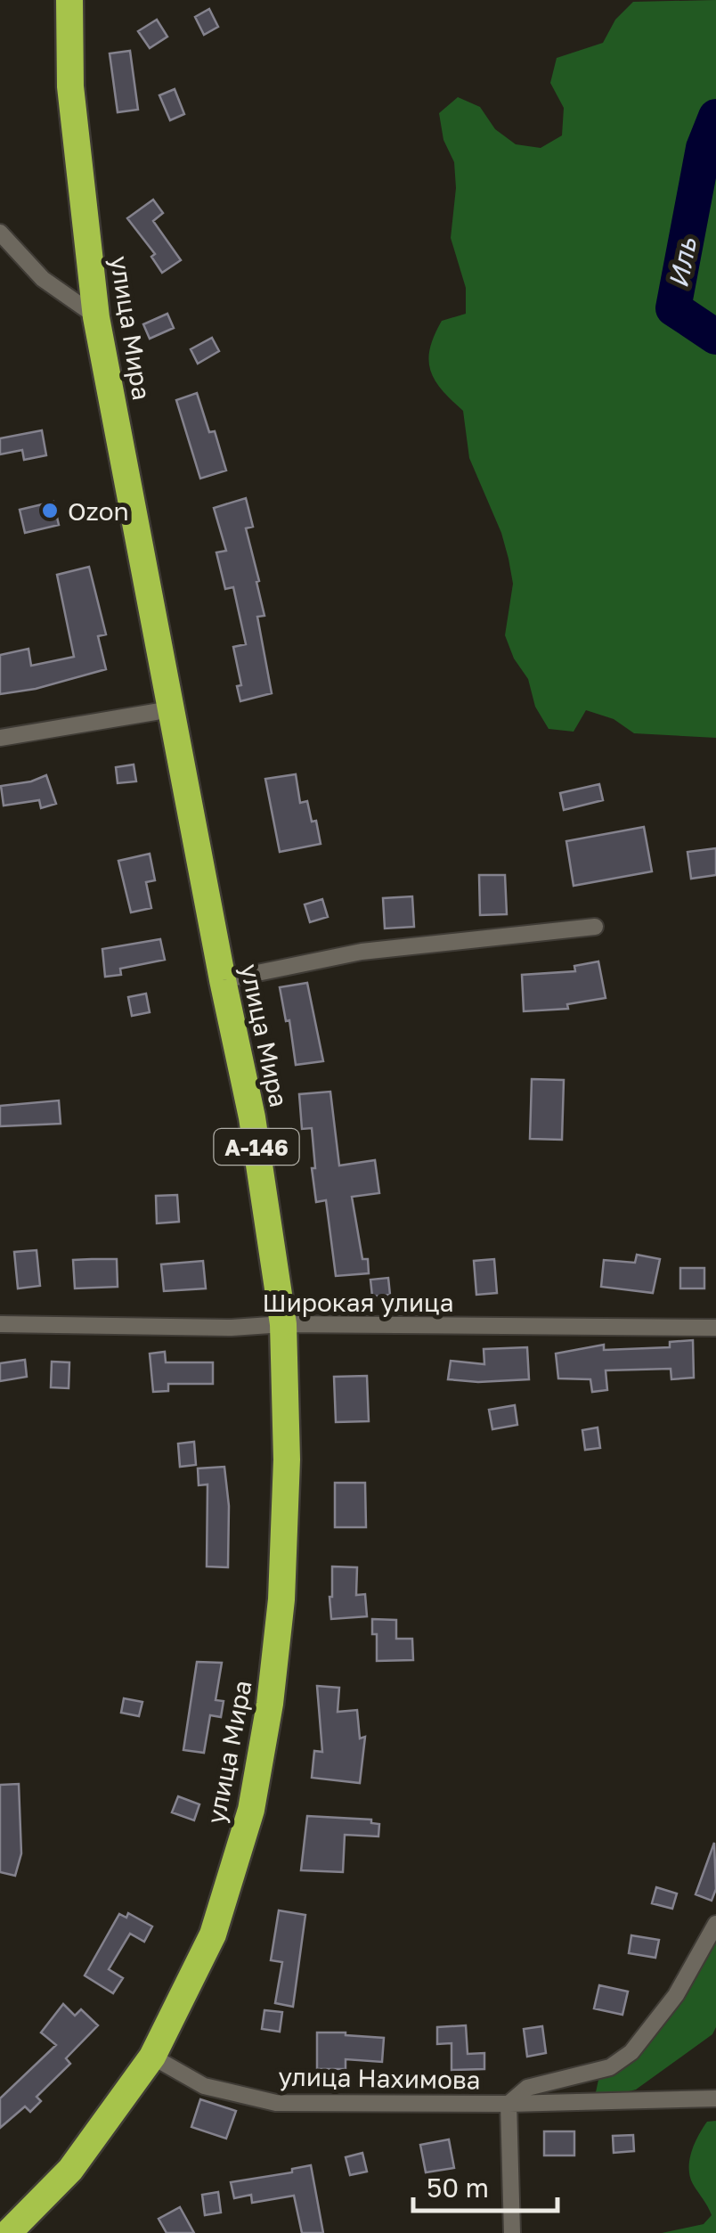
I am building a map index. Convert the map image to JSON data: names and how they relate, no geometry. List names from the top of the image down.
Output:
{
  "streets": {
    "highway": ["улица Мира", "А-146"],
    "street": ["Широкая улица", "улица Нахимова"]
  },
  "crossings": [
    ["улица Мира", "Широкая улица"],
    ["улица Мира", "улица Нахимова"]
  ],
  "water": ["Иль"],
  "places": ["Ozon"],
  "scale_bar": "50 m"
}
